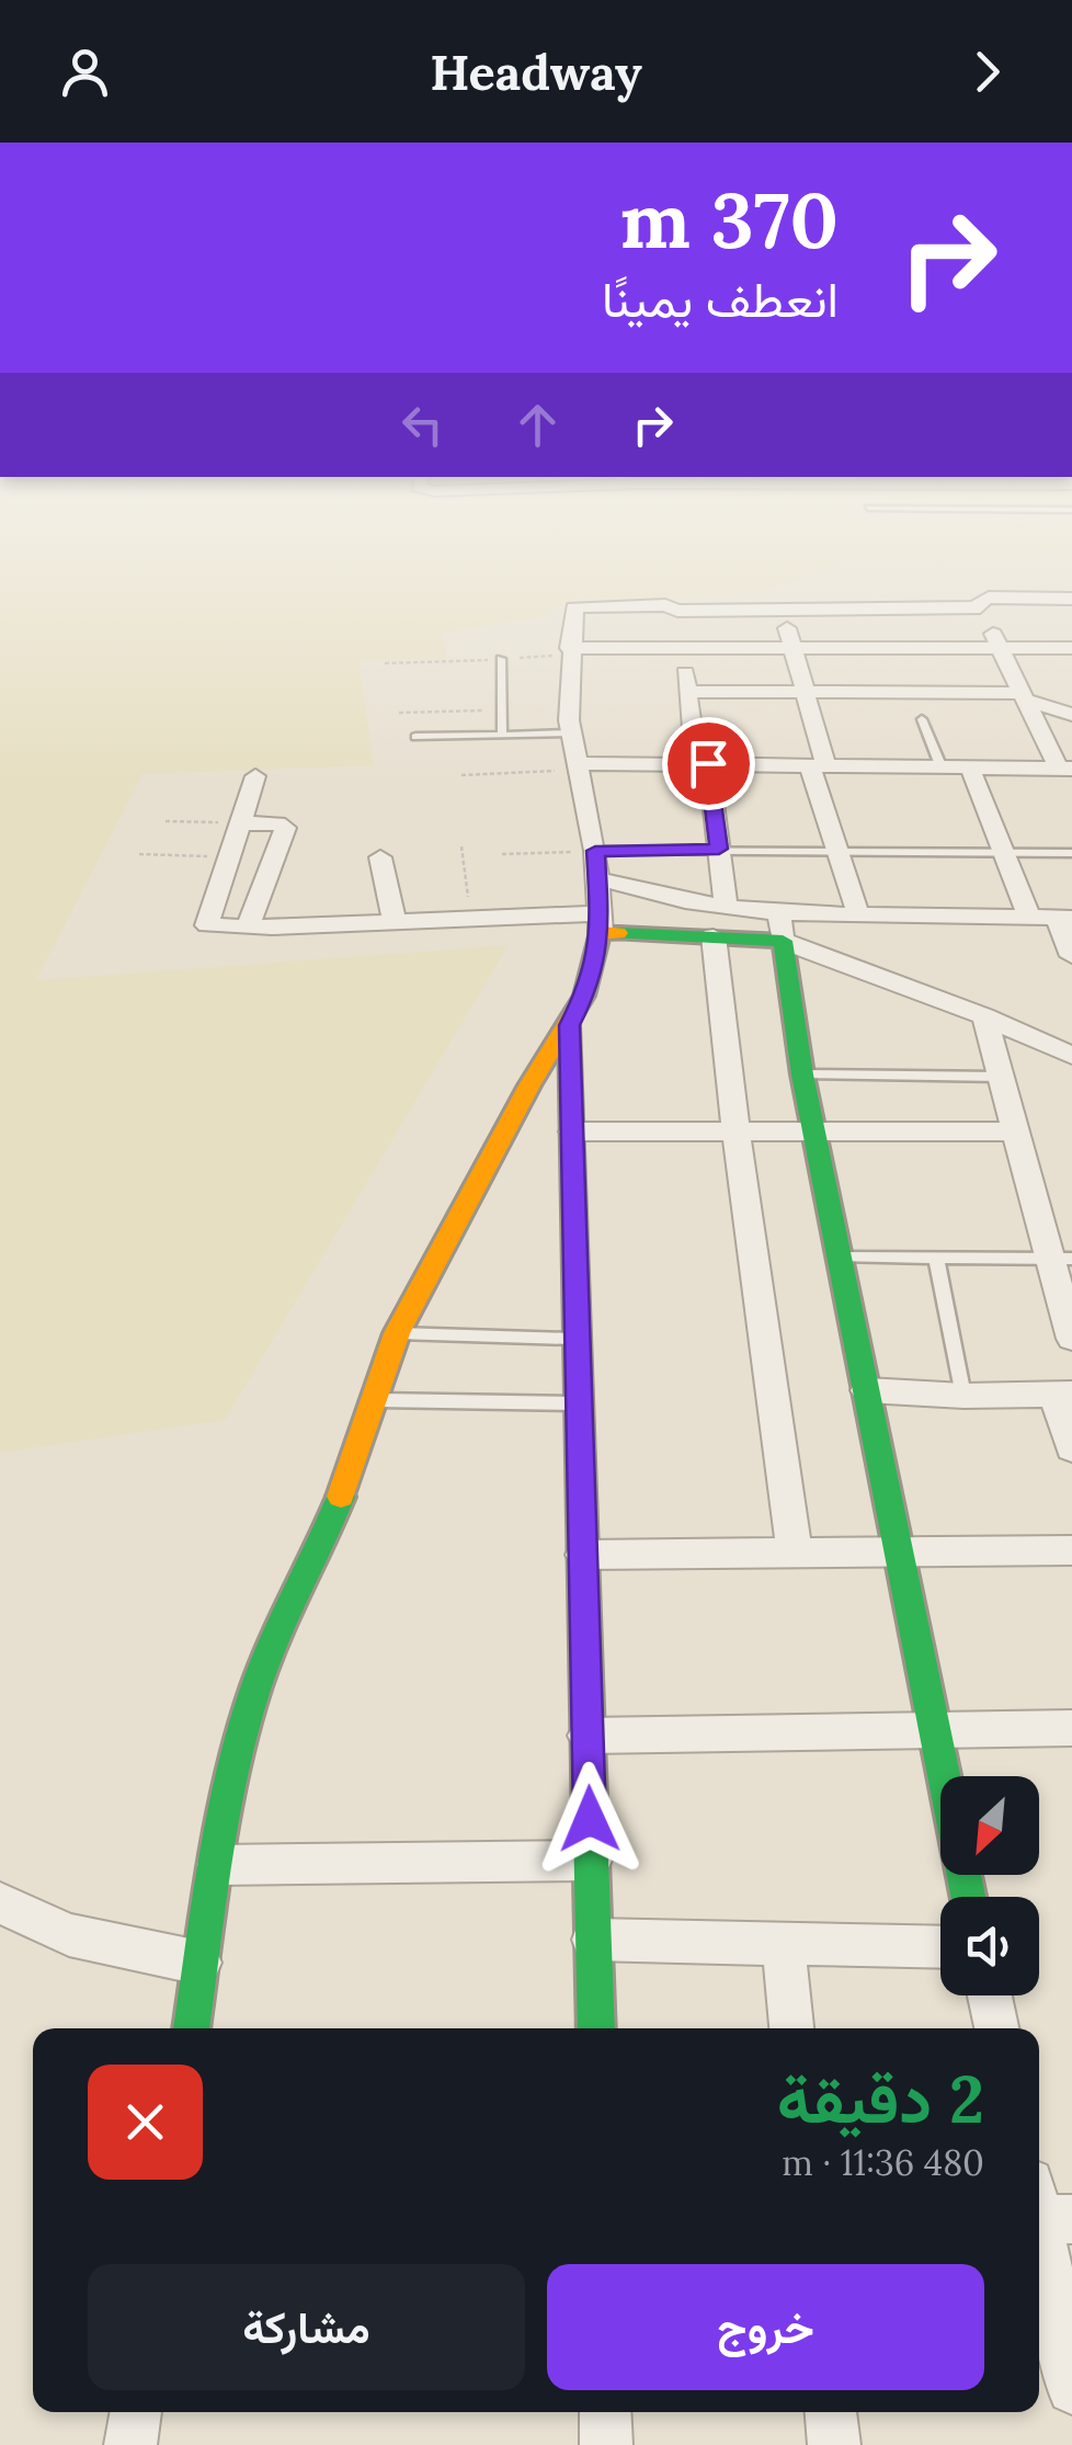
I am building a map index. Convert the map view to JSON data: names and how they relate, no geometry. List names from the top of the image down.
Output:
{
  "north": "bottom left",
  "page": {
    "header": "Headway",
    "turn": ["370 m", "انعطف يمينًا"],
    "heading": ["2 دقيقة", "480 m · 11:36"],
    "buttons": ["خروج", "مشاركة"]
  }
}
